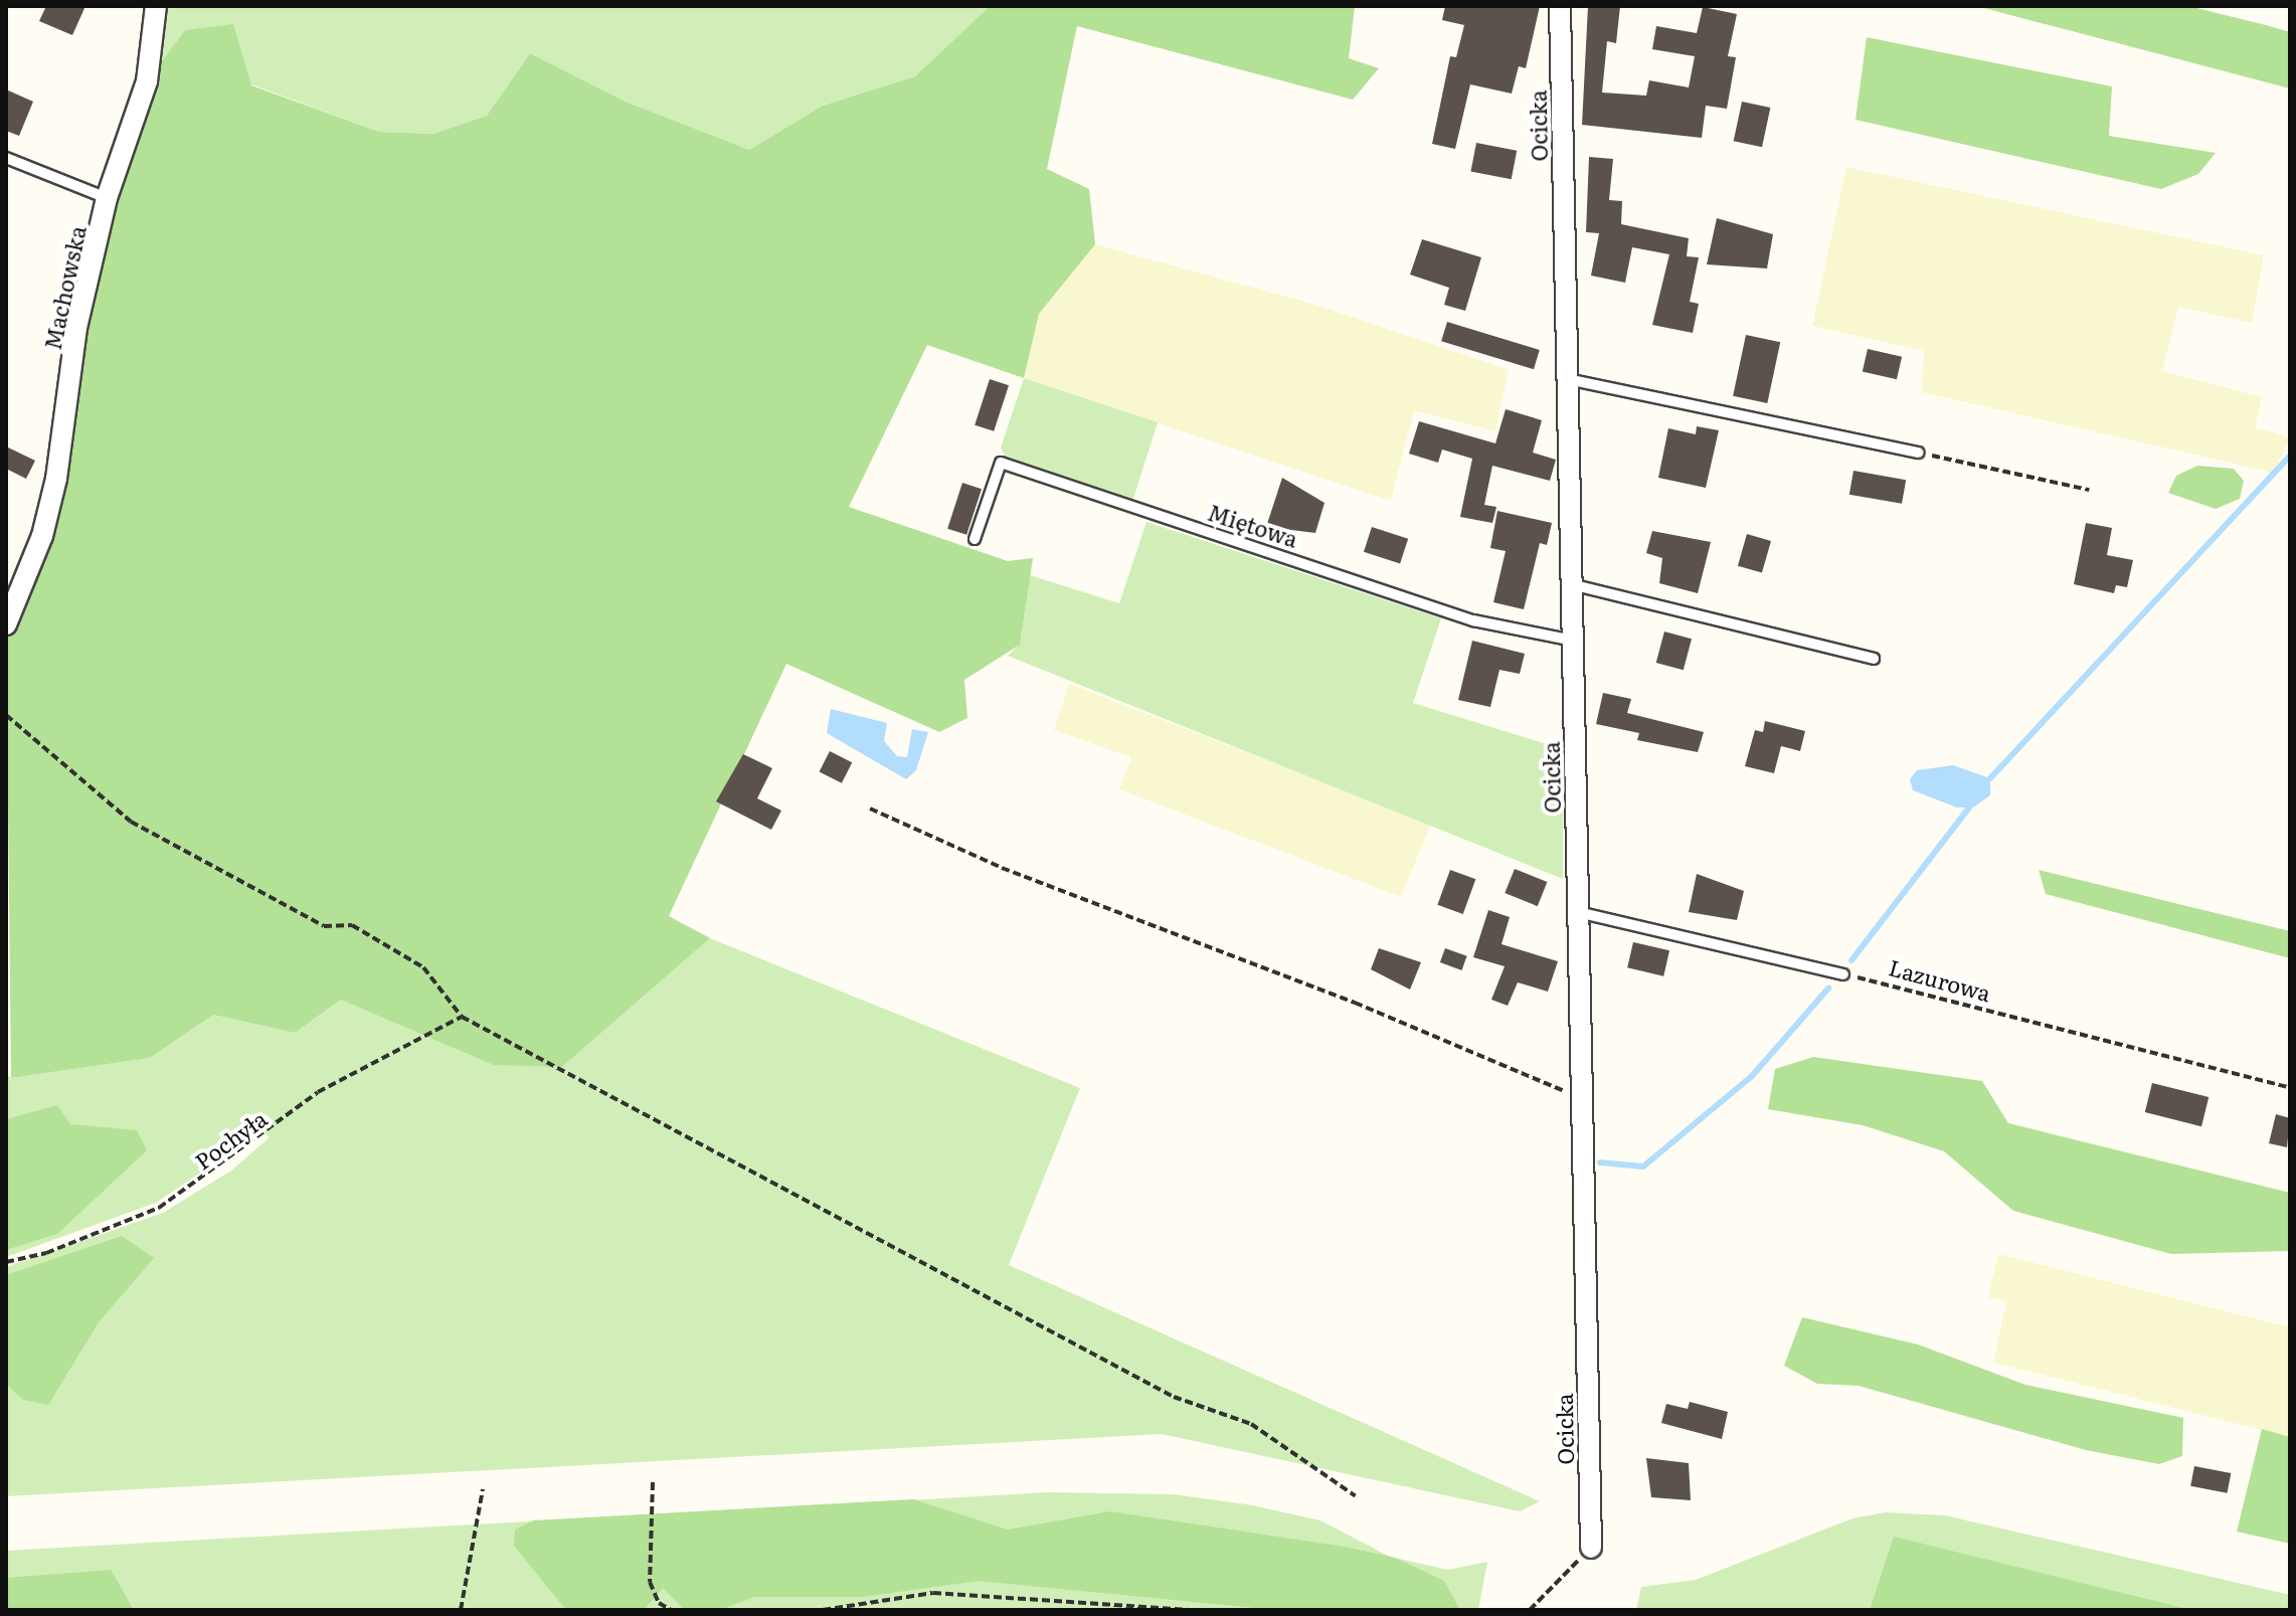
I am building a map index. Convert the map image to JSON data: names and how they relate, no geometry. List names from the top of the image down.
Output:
{
  "streets": {
    "street": ["Ocicka", "Machowska"],
    "lane": ["Miętowa"],
    "path": ["Lazurowa", "Pochyła"]
  },
  "crossings": [
    ["Ocicka", "Miętowa"]
  ]
}
